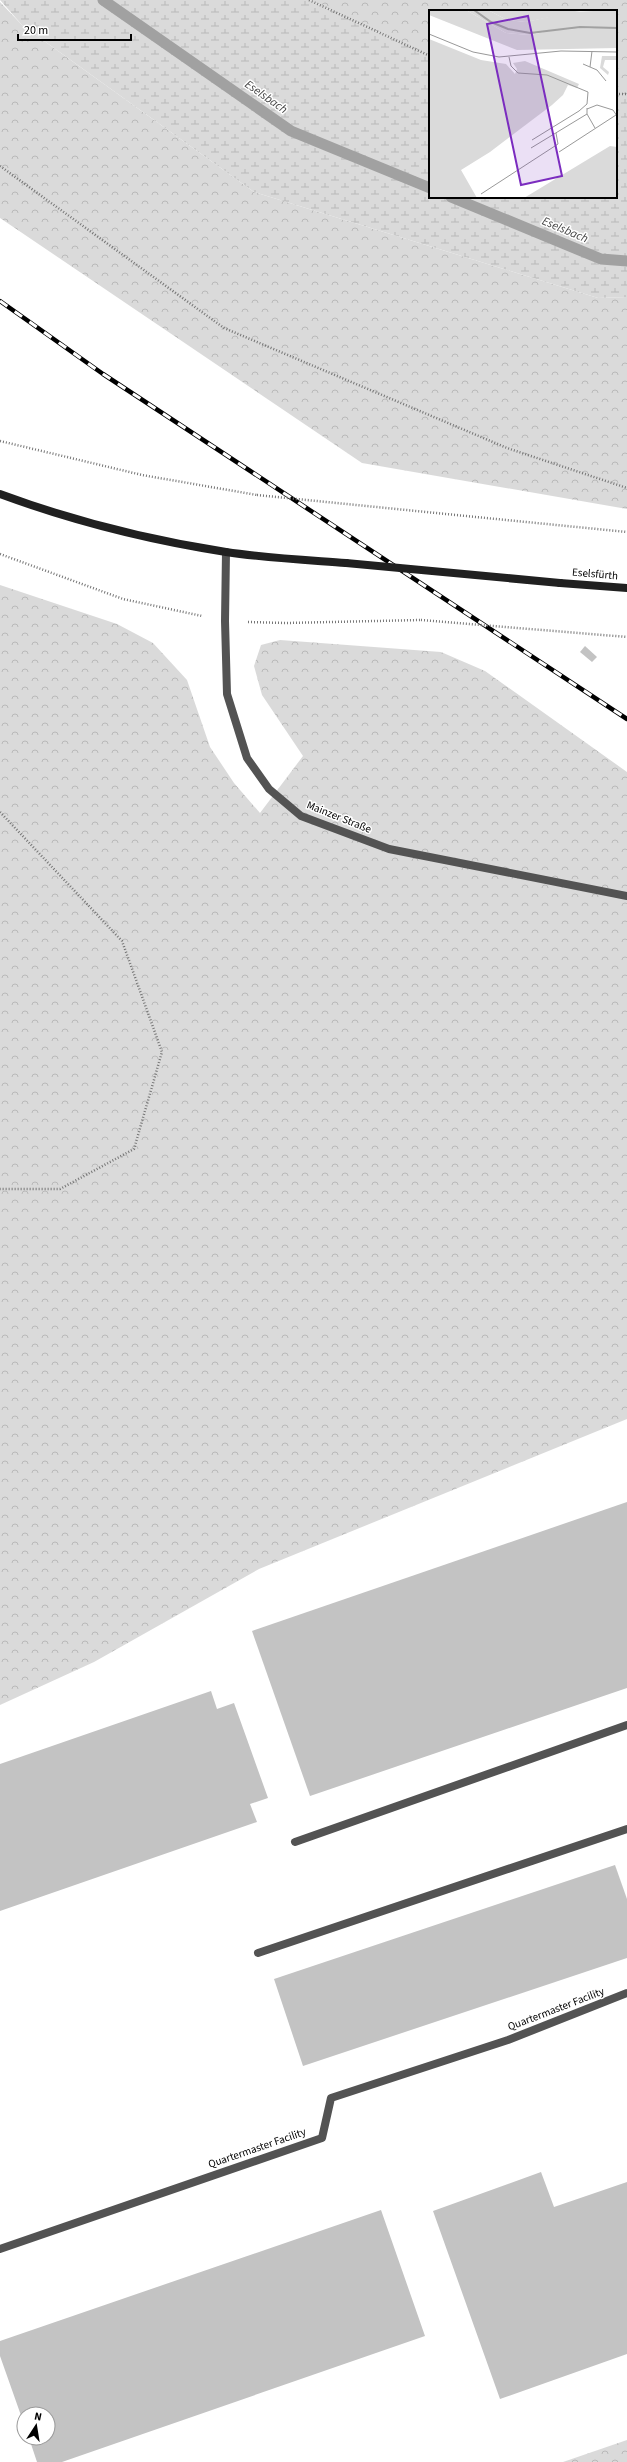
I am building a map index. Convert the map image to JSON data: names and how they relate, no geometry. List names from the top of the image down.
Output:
{
  "streets": {
    "main road": ["Eselsfürth"],
    "street": ["Mainzer Straße", "Quartermaster Facility"]
  },
  "crossings": [
    ["Eselsfürth", "Mainzer Straße"]
  ],
  "water": ["Eselsbach"],
  "scale_bar": "20 m",
  "north": "top"
}
